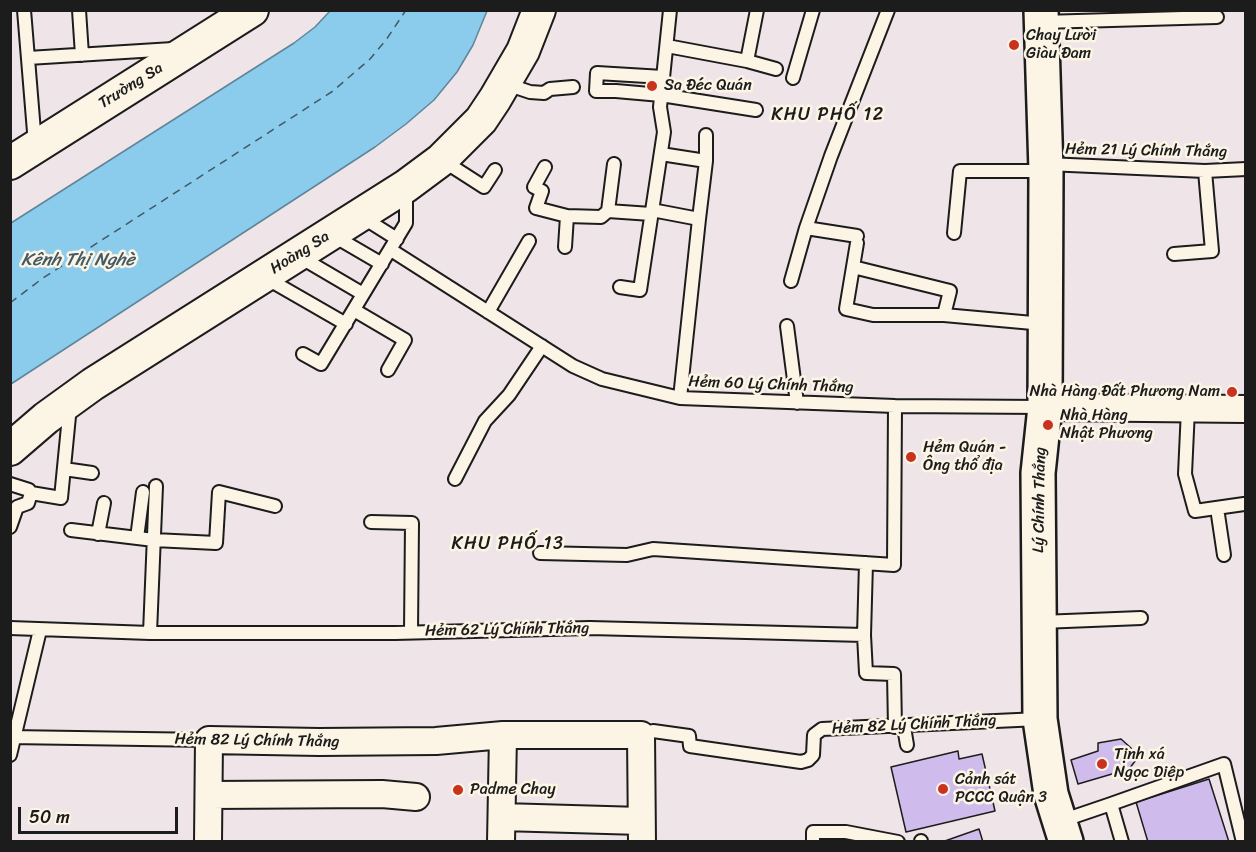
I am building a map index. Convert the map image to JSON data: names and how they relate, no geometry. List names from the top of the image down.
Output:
{
  "streets": {
    "main road": ["Lý Chính Thắng"],
    "street": ["Trường Sa", "Hoàng Sa", "Hẻm 82 Lý Chính Thắng"],
    "lane": ["Hẻm 21 Lý Chính Thắng", "Hẻm 60 Lý Chính Thắng", "Hẻm 62 Lý Chính Thắng"]
  },
  "crossings": [
    ["Hẻm 21 Lý Chính Thắng", "Lý Chính Thắng"],
    ["Hoàng Sa", "Hẻm 60 Lý Chính Thắng"],
    ["Hẻm 60 Lý Chính Thắng", "Lý Chính Thắng"],
    ["Lý Chính Thắng", "Hẻm 82 Lý Chính Thắng"]
  ],
  "districts": ["KHU PHỐ 12", "KHU PHỐ 13"],
  "water": ["Kênh Thị Nghè"],
  "places": [
    "Chay Lười Giàu Đam",
    "Sa Đéc Quán",
    "Nhà Hàng Đất Phương Nam",
    "Nhà Hàng Nhật Phương",
    "Hẻm Quán - Ông thổ địa",
    "Tịnh xá Ngọc Diệp",
    "Cảnh sát PCCC Quận 3",
    "Padme Chay"
  ],
  "scale_bar": "50 m"
}
